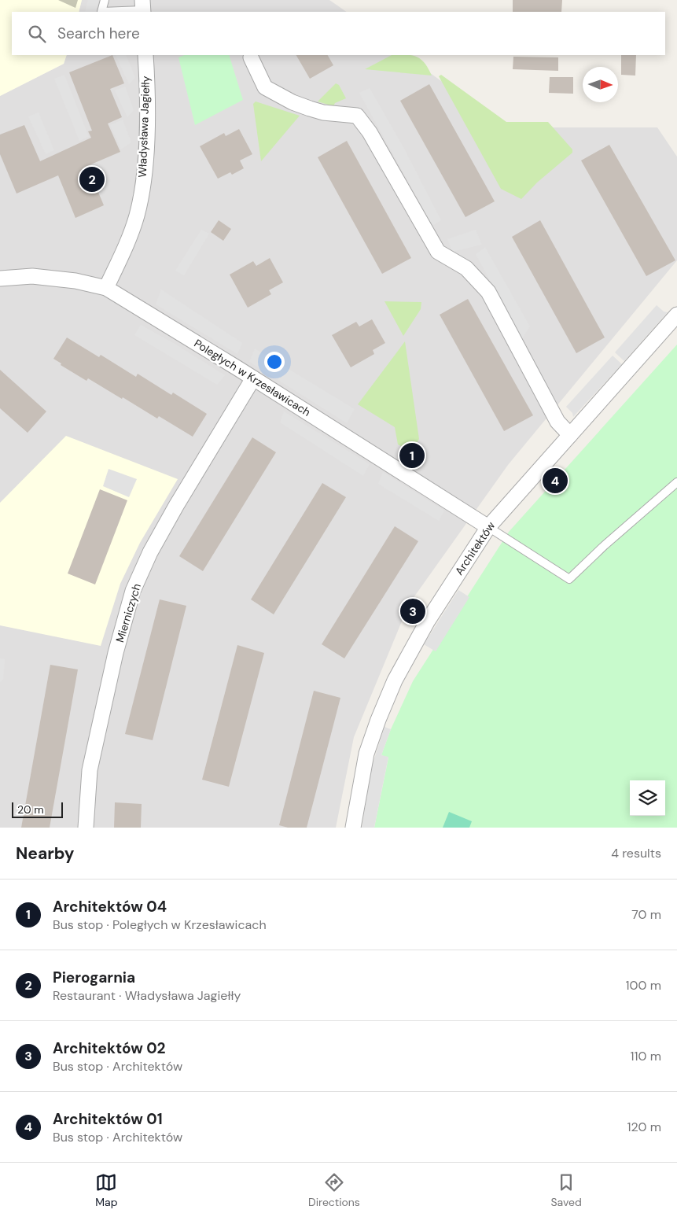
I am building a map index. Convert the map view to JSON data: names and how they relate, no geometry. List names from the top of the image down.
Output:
{
  "streets": {
    "street": [
      "Władysława Jagiełły",
      "Poległych w Krzesławicach",
      "Architektów",
      "Mierniczych"
    ]
  },
  "crossings": [
    ["Władysława Jagiełły", "Poległych w Krzesławicach"],
    ["Poległych w Krzesławicach", "Architektów"],
    ["Poległych w Krzesławicach", "Mierniczych"]
  ],
  "scale_bar": "20 m",
  "north": "right",
  "page": {
    "search": "Search here",
    "pins": [
      "2",
      "1",
      "4",
      "3"
    ],
    "scale": "20 m",
    "heading": ["Nearby", "4 results"],
    "list": [
      {
        "mark": "1",
        "name": "Architektów 04",
        "note": "Bus stop · Poległych w Krzesławicach",
        "value": "70 m"
      },
      {
        "mark": "2",
        "name": "Pierogarnia",
        "note": "Restaurant · Władysława Jagiełły",
        "value": "100 m"
      },
      {
        "mark": "3",
        "name": "Architektów 02",
        "note": "Bus stop · Architektów",
        "value": "110 m"
      },
      {
        "mark": "4",
        "name": "Architektów 01",
        "note": "Bus stop · Architektów",
        "value": "120 m"
      }
    ],
    "nav": ["Map", "Directions", "Saved"]
  }
}
